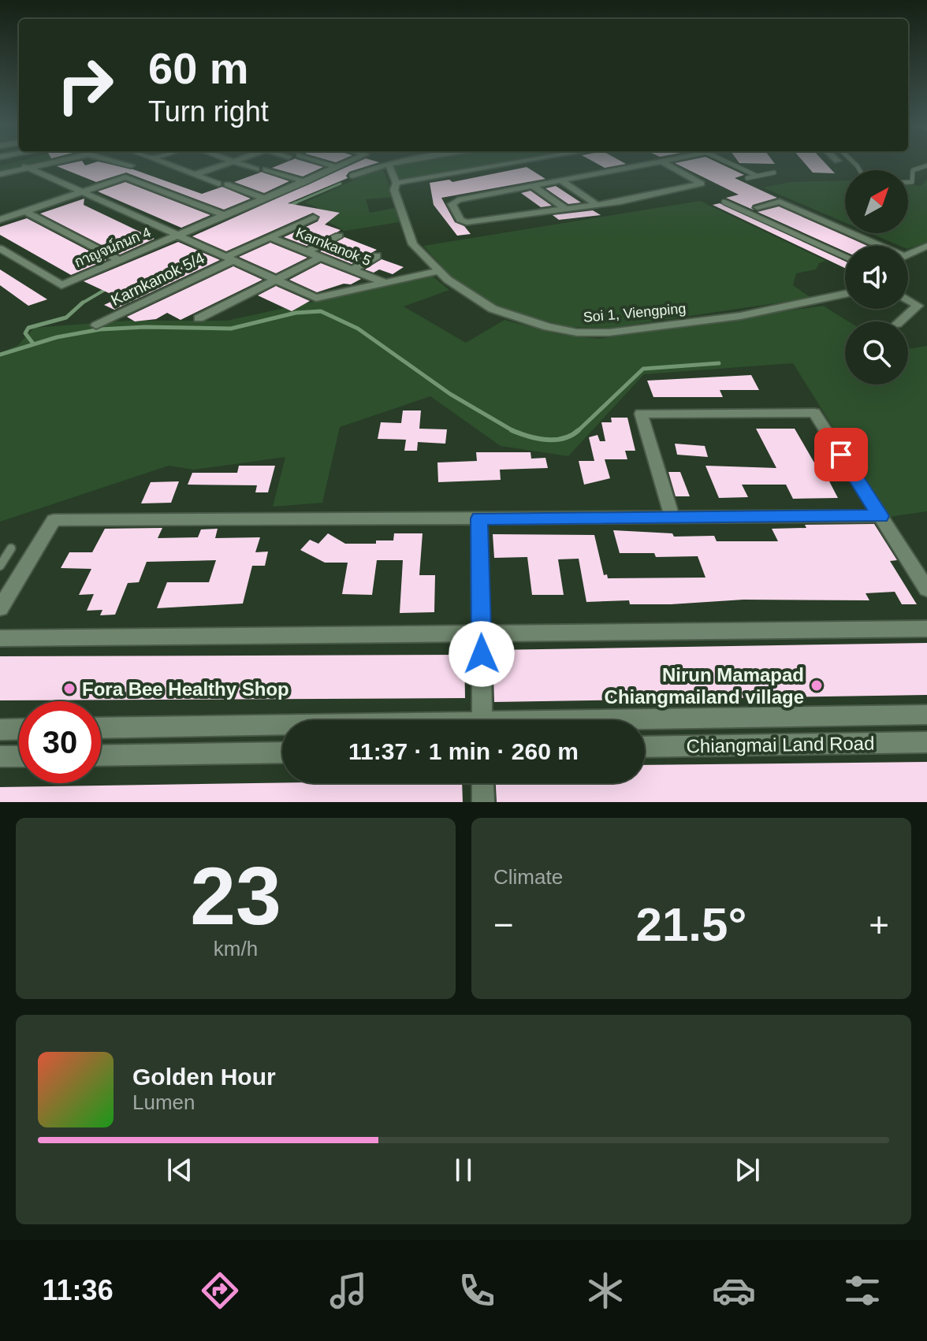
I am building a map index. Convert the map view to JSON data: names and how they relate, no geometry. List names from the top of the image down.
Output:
{
  "streets": {
    "street": [
      "Karnkanok 5",
      "กาญจน์กนก 4",
      "Karnkanok 5/4",
      "Soi 1, Viengping",
      "Chiangmai Land Road"
    ]
  },
  "crossings": [
    ["Karnkanok 5", "Karnkanok 5/4"]
  ],
  "places": ["Nirun Mamapad Chiangmailand village", "Fora Bee Healthy Shop"],
  "north": "top right",
  "page": {
    "turn": ["60 m", "Turn right"],
    "limit": "30",
    "trip": "11:37 · 1 min · 260 m",
    "tile": [
      ["23", "km/h"],
      "Climate"
    ],
    "heat": ["−", "21.5°", "+"],
    "song": ["Golden Hour", "Lumen"],
    "tabs": "11:36"
  }
}
